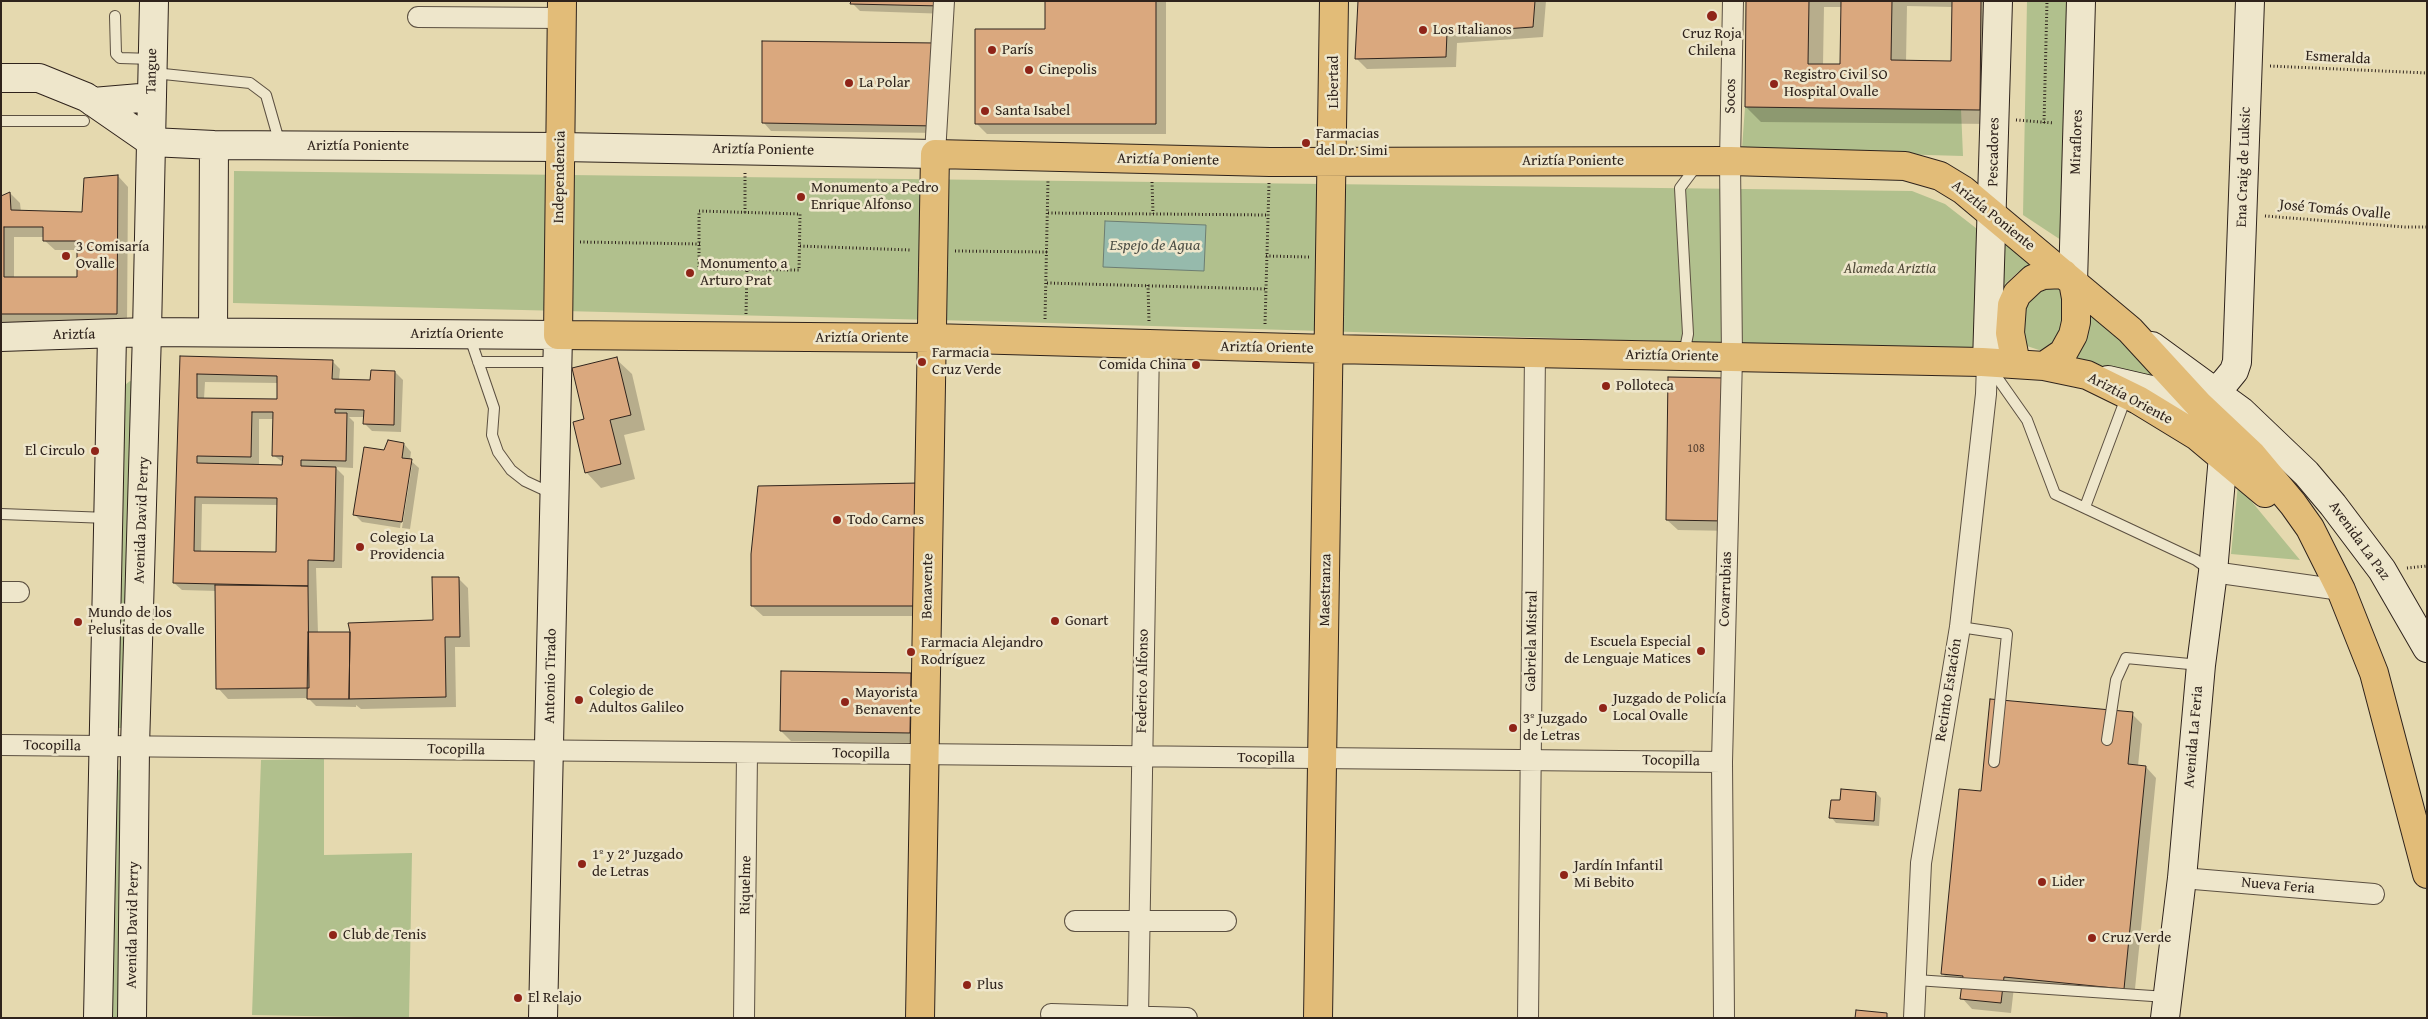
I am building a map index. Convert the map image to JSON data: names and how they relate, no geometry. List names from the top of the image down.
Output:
{
  "streets": {
    "main road": [
      "Tangue",
      "Libertad",
      "Miraflores",
      "Ariztía Poniente",
      "Pescadores",
      "Ena Craig de Luksic",
      "Independencia",
      "Ariztía Oriente",
      "Ariztía",
      "Avenida David Perry",
      "Avenida La Paz",
      "Benavente",
      "Maestranza",
      "Antonio Tirado",
      "Avenida La Feria"
    ],
    "street": [
      "Socos",
      "Covarrubias",
      "Gabriela Mistral",
      "Federico Alfonso",
      "Recinto Estación",
      "Tocopilla",
      "Riquelme",
      "Nueva Feria"
    ],
    "path": ["Esmeralda", "José Tomás Ovalle"]
  },
  "crossings": [
    ["Esmeralda", "Ena Craig de Luksic"],
    ["Tangue", "Ariztía Poniente"],
    ["Tangue", "Avenida David Perry"],
    ["Libertad", "Ariztía Poniente"],
    ["Libertad", "Maestranza"],
    ["Socos", "Ariztía Poniente"],
    ["Socos", "Covarrubias"],
    ["Miraflores", "Ariztía Poniente"],
    ["Miraflores", "Ariztía Oriente"],
    ["Ariztía Poniente", "Pescadores"],
    ["Ariztía Poniente", "Independencia"],
    ["Ariztía Poniente", "Ariztía Oriente"],
    ["Ariztía Poniente", "Avenida David Perry"],
    ["Ariztía Poniente", "Avenida La Paz"],
    ["Ariztía Poniente", "Benavente"],
    ["Ariztía Poniente", "Covarrubias"],
    ["Ariztía Poniente", "Maestranza"],
    ["Pescadores", "Ariztía Oriente"],
    ["Pescadores", "Recinto Estación"],
    ["Ena Craig de Luksic", "José Tomás Ovalle"],
    ["Ena Craig de Luksic", "Avenida La Paz"],
    ["Independencia", "Ariztía Oriente"],
    ["Independencia", "Antonio Tirado"],
    ["Ariztía Oriente", "Ariztía"],
    ["Ariztía Oriente", "Avenida David Perry"],
    ["Ariztía Oriente", "Avenida La Paz"],
    ["Ariztía Oriente", "Benavente"],
    ["Ariztía Oriente", "Covarrubias"],
    ["Ariztía Oriente", "Maestranza"],
    ["Ariztía Oriente", "Gabriela Mistral"],
    ["Ariztía Oriente", "Antonio Tirado"],
    ["Ariztía Oriente", "Federico Alfonso"],
    ["Ariztía Oriente", "Recinto Estación"],
    ["Ariztía Oriente", "Avenida La Feria"],
    ["Ariztía", "Avenida David Perry"],
    ["Avenida David Perry", "Tocopilla"],
    ["Benavente", "Tocopilla"],
    ["Covarrubias", "Tocopilla"],
    ["Maestranza", "Tocopilla"],
    ["Gabriela Mistral", "Tocopilla"],
    ["Antonio Tirado", "Tocopilla"],
    ["Federico Alfonso", "Tocopilla"],
    ["Avenida La Feria", "Nueva Feria"],
    ["Tocopilla", "Riquelme"]
  ],
  "water": ["Espejo de Agua"],
  "parks": ["Alameda Ariztia"],
  "places": [
    "Cruz Roja Chilena",
    "Los Italianos",
    "París",
    "Cinepolis",
    "La Polar",
    "Registro Civil SO Hospital Ovalle",
    "Santa Isabel",
    "Farmacias del Dr. Simi",
    "Monumento a Pedro Enrique Alfonso",
    "3 Comisaría Ovalle",
    "Monumento a Arturo Prat",
    "Farmacia Cruz Verde",
    "Comida China",
    "Polloteca",
    "El Circulo",
    "Todo Carnes",
    "Colegio La Providencia",
    "Gonart",
    "Mundo de los Pelusitas de Ovalle",
    "Escuela Especial de Lenguaje Matices",
    "Farmacia Alejandro Rodríguez",
    "Colegio de Adultos Galileo",
    "Mayorista Benavente",
    "Juzgado de Policía Local Ovalle",
    "3º Juzgado de Letras",
    "1º y 2° Juzgado de Letras",
    "Jardín Infantil Mi Bebito",
    "Lider",
    "Club de Tenis",
    "Cruz Verde",
    "Plus",
    "El Relajo"
  ],
  "house_numbers": ["108"]
}
